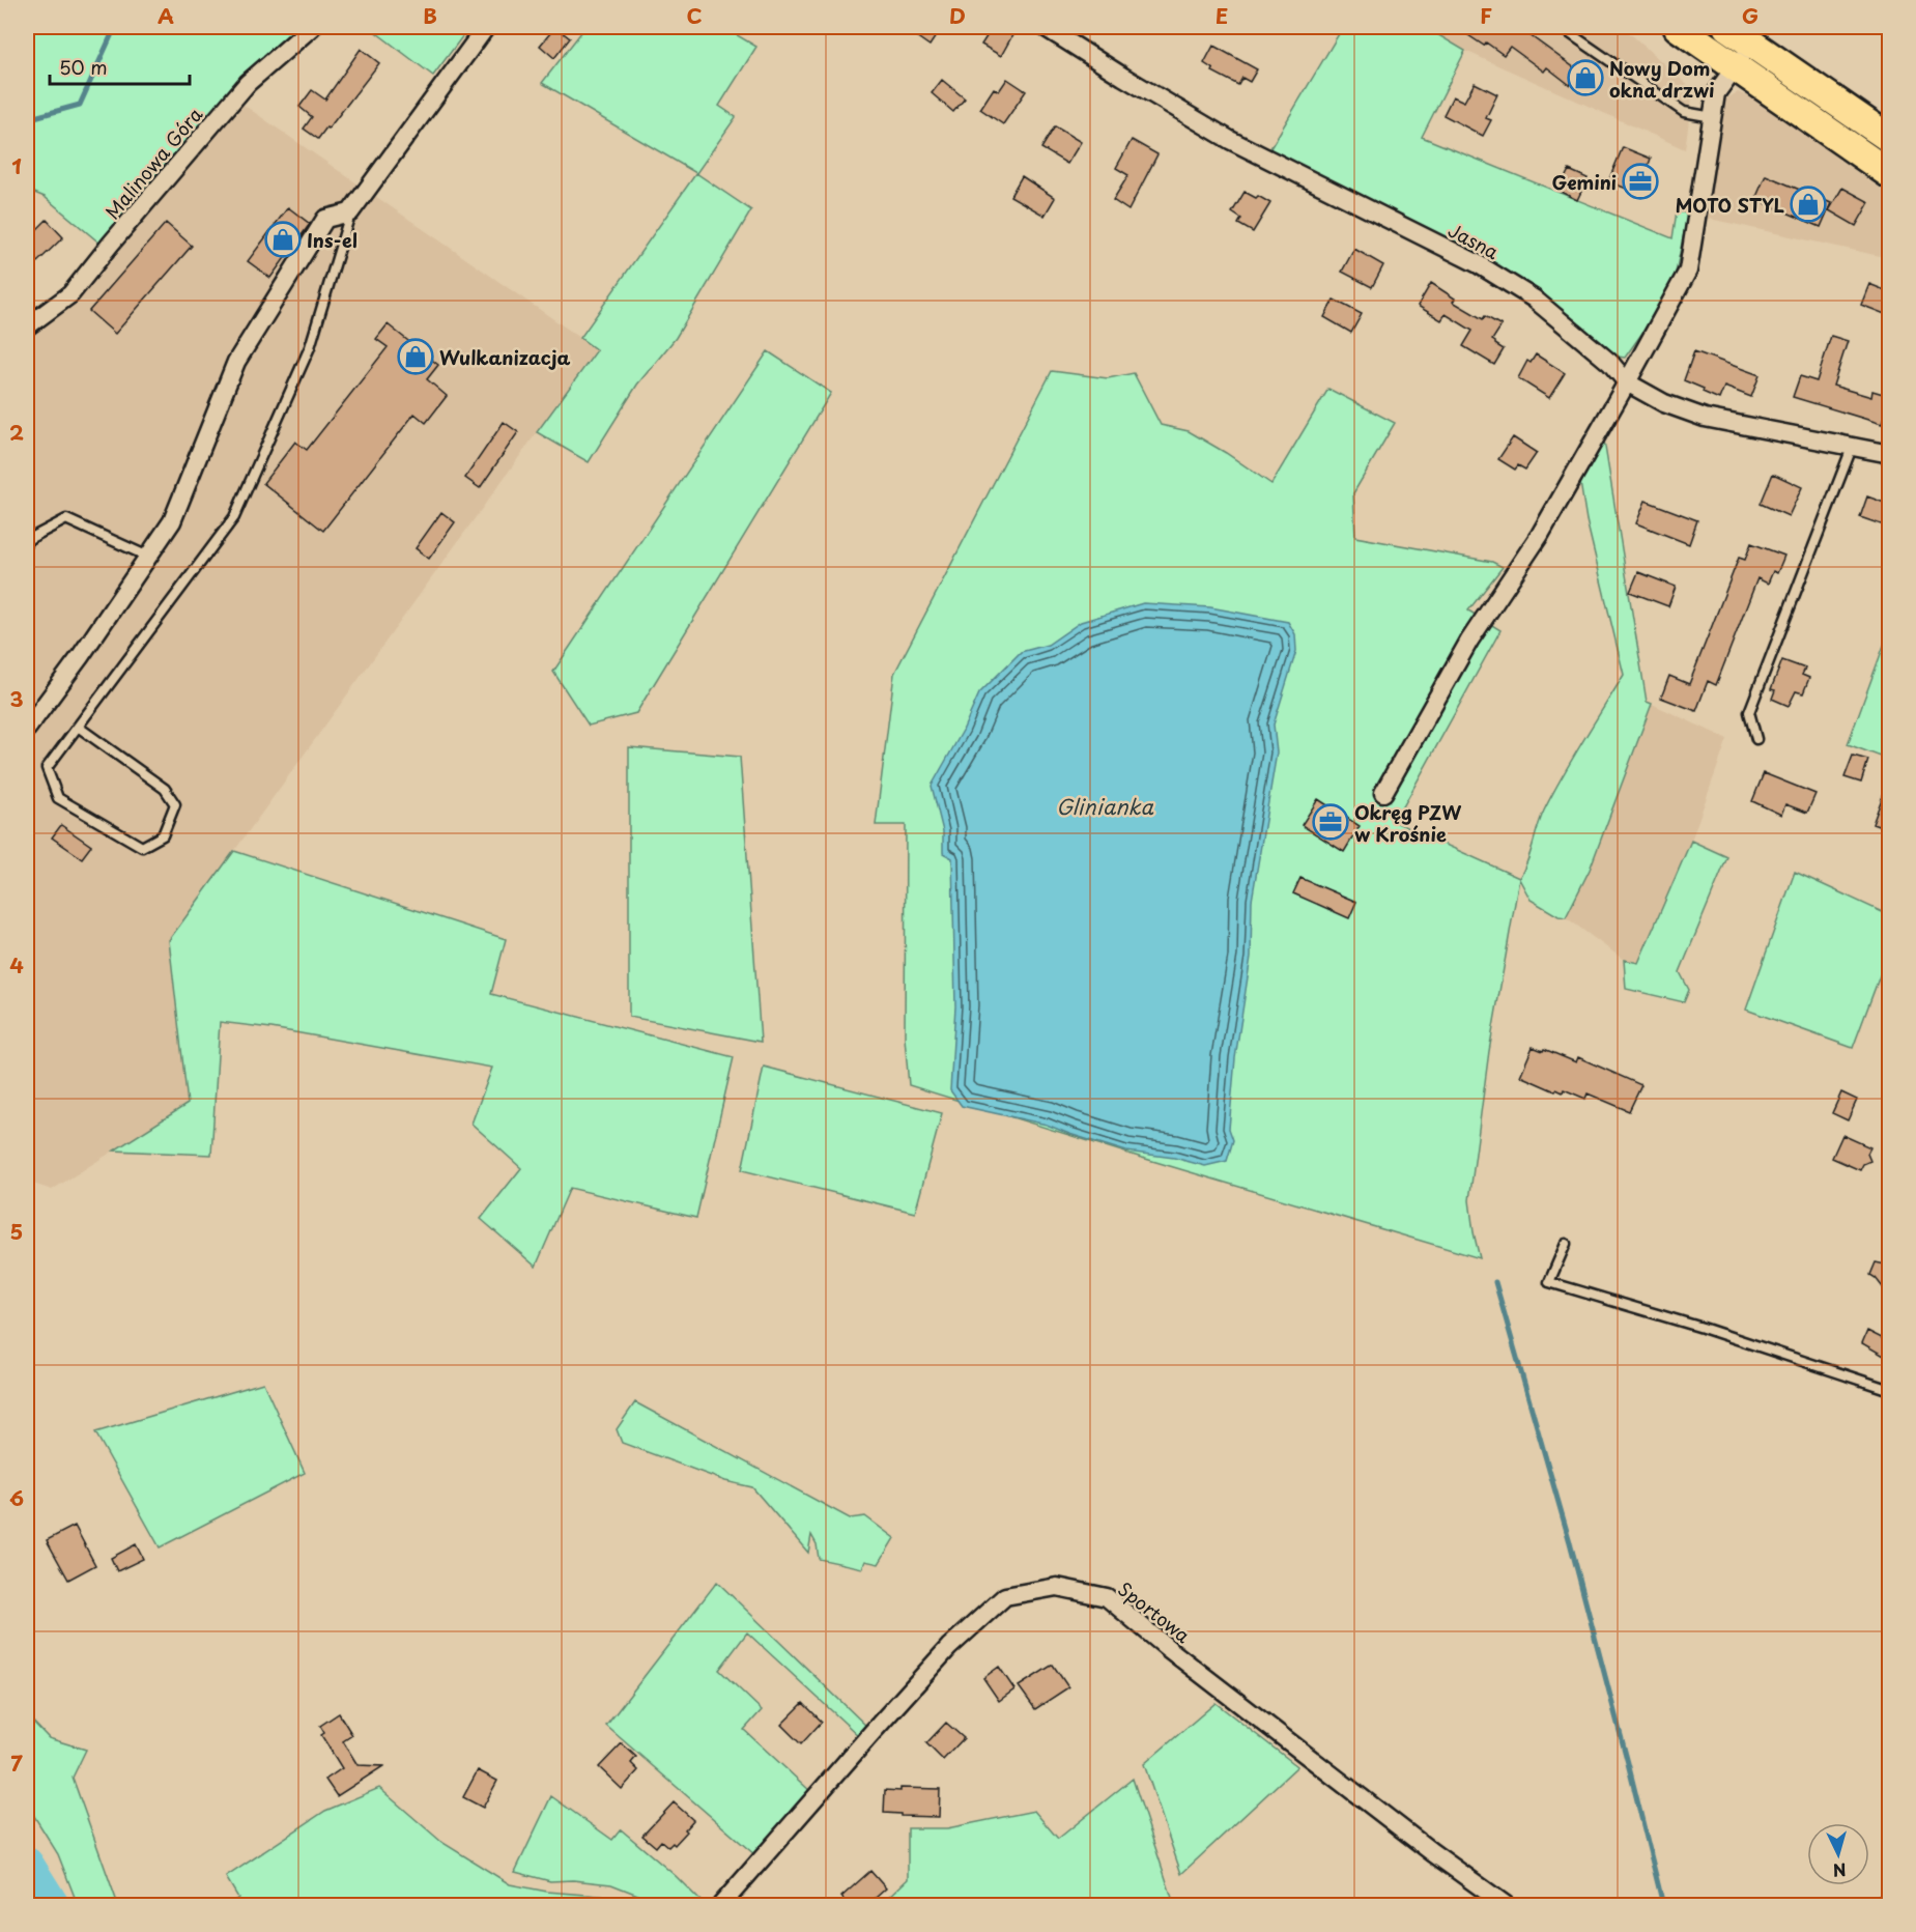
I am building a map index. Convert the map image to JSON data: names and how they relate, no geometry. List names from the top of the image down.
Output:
{
  "streets": {
    "street": ["Malinowa Góra", "Jasna", "Sportowa"]
  },
  "water": ["Glinianka"],
  "places": {
    "shop": [
      "Nowy Dom okna drzwi",
      "MOTO STYL",
      "Ins-el",
      "Wulkanizacja"
    ],
    "office": ["Gemini", "Okręg PZW w Krośnie"]
  },
  "scale_bar": "50 m",
  "north": "bottom",
  "grid": {
    "columns": [
      "A",
      "B",
      "C",
      "D",
      "E",
      "F",
      "G"
    ],
    "rows": [
      "1",
      "2",
      "3",
      "4",
      "5",
      "6",
      "7"
    ]
  }
}
